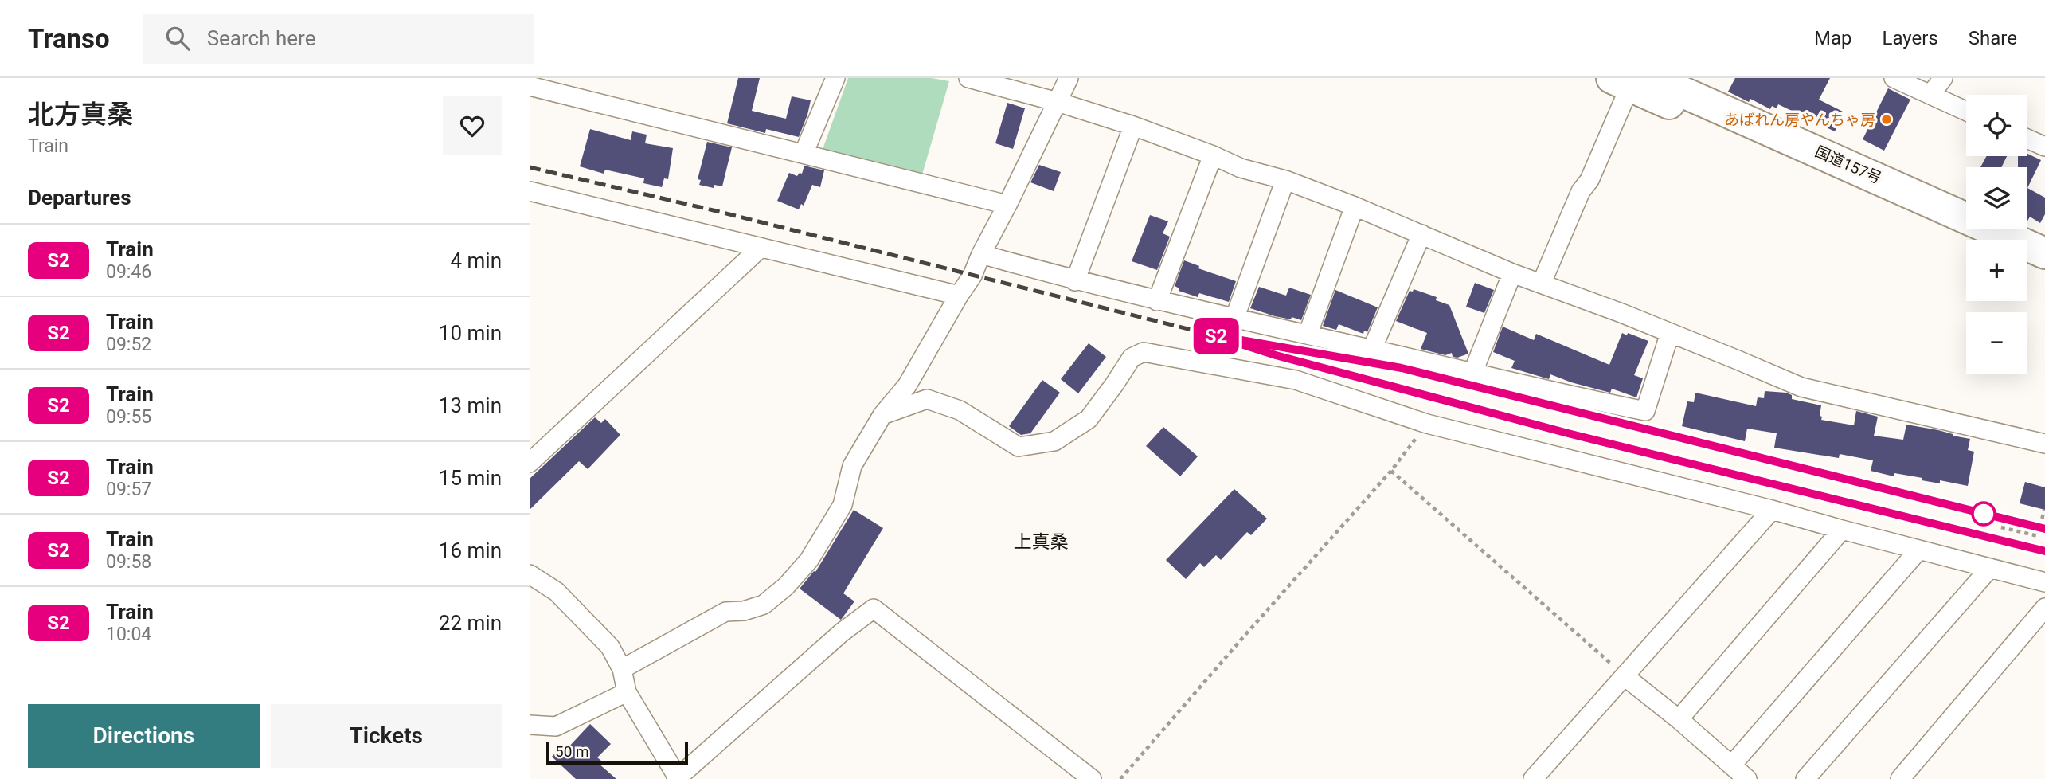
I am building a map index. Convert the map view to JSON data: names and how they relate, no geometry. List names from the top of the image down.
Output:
{
  "streets": {
    "highway": ["国道157号"]
  },
  "districts": ["上真桑"],
  "places": ["あばれん房やんちゃ房"],
  "scale_bar": "50 m",
  "page": {
    "header": "Transo",
    "search": "Search here",
    "nav": ["Map", "Layers", "Share"],
    "heading": [
      ["北方真桑", "Train"],
      "Departures"
    ],
    "on_map": "S2",
    "map_buttons": ["+", "−"],
    "list": [
      {
        "mark": "S2",
        "name": "Train",
        "note": "09:46",
        "value": "4 min"
      },
      {
        "mark": "S2",
        "name": "Train",
        "note": "09:52",
        "value": "10 min"
      },
      {
        "mark": "S2",
        "name": "Train",
        "note": "09:55",
        "value": "13 min"
      },
      {
        "mark": "S2",
        "name": "Train",
        "note": "09:57",
        "value": "15 min"
      },
      {
        "mark": "S2",
        "name": "Train",
        "note": "09:58",
        "value": "16 min"
      },
      {
        "mark": "S2",
        "name": "Train",
        "note": "10:04",
        "value": "22 min"
      }
    ],
    "buttons": ["Directions", "Tickets"],
    "scale": "50 m"
  }
}
